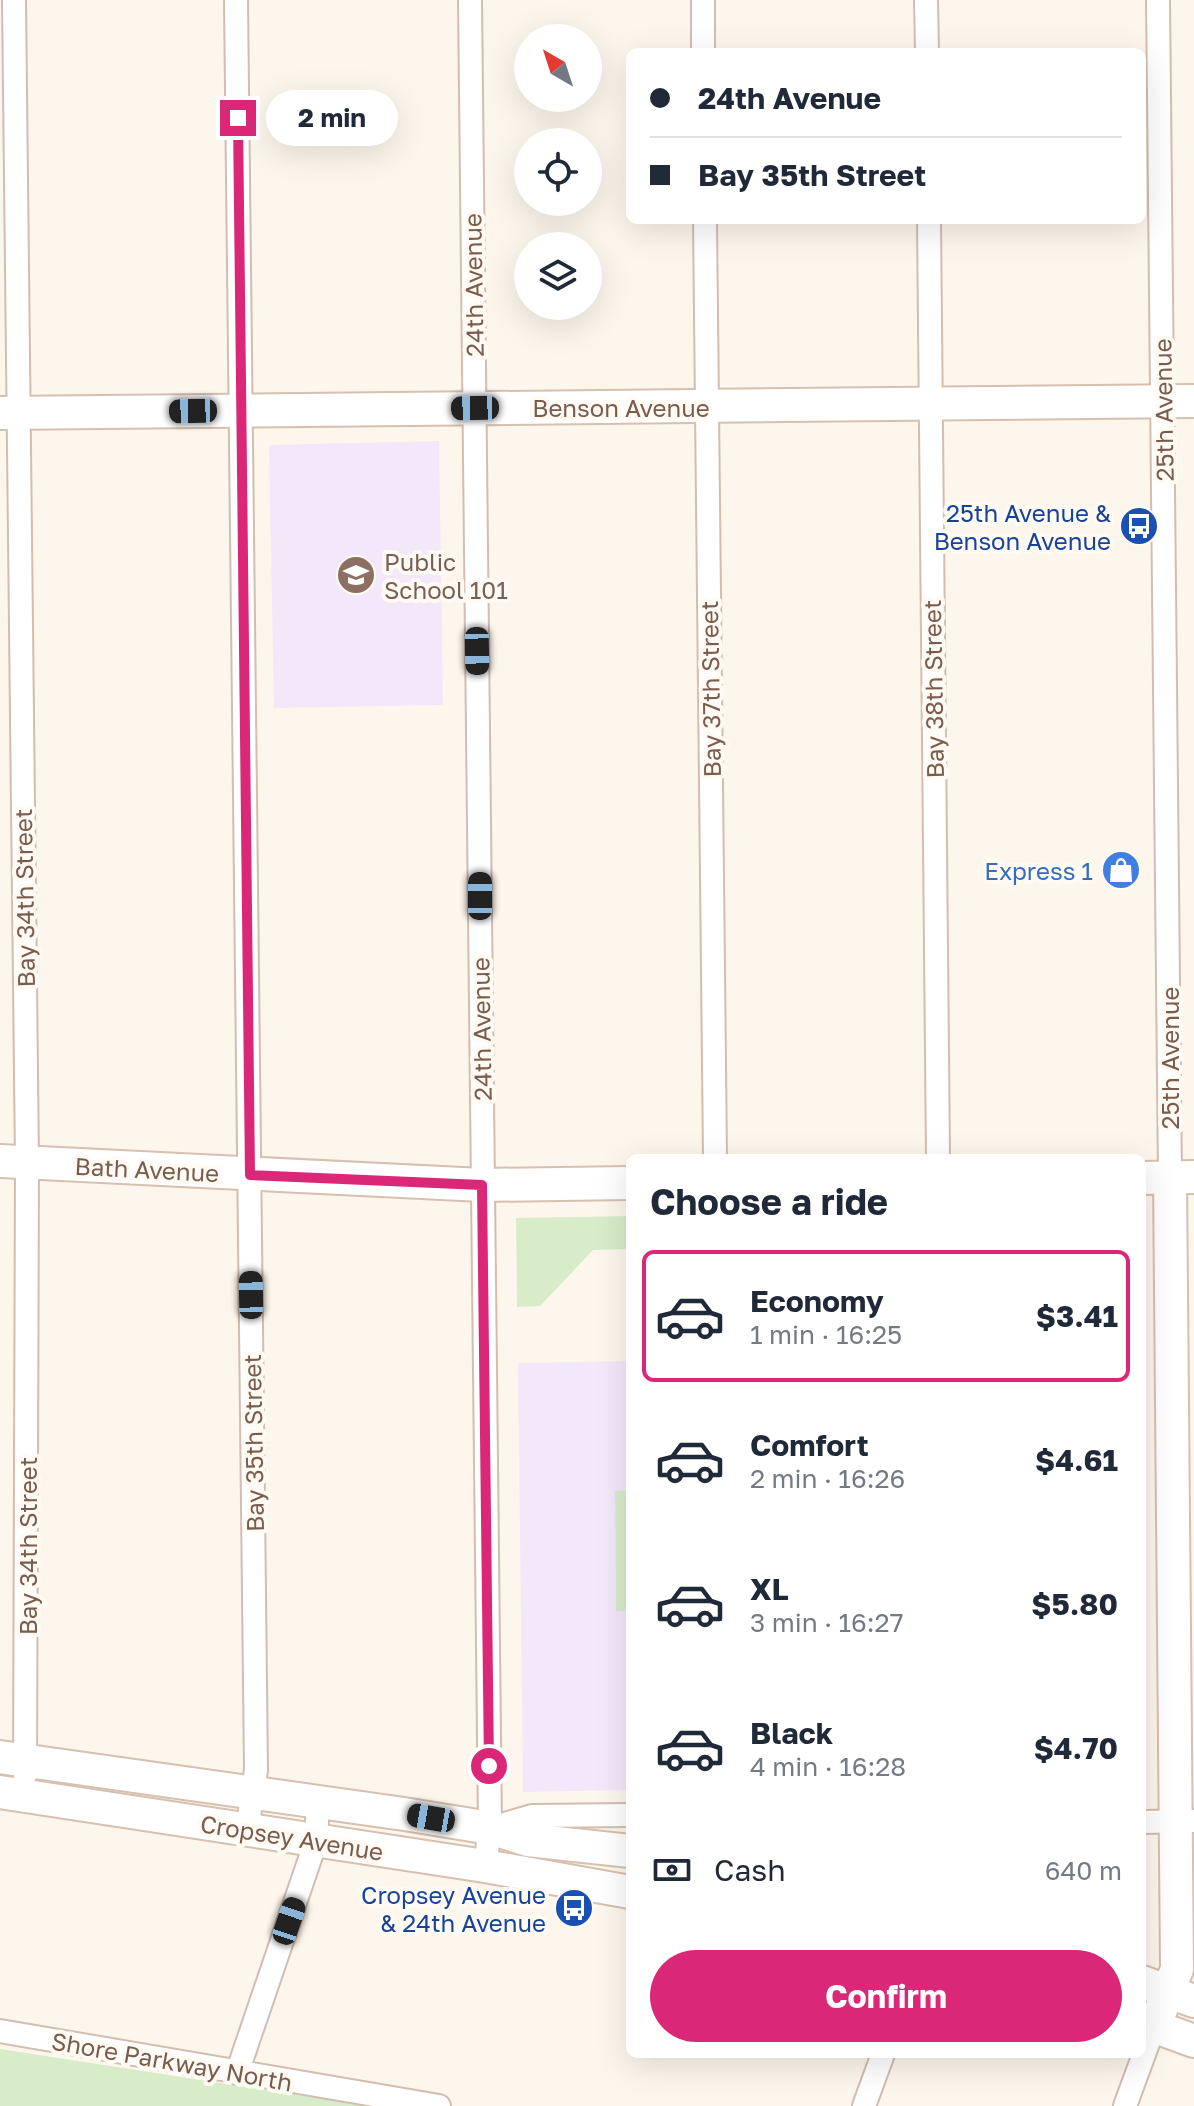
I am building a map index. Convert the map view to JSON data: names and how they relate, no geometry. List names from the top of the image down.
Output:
{
  "streets": {
    "street": [
      "24th Avenue",
      "Benson Avenue",
      "25th Avenue",
      "Bay 37th Street",
      "Bay 38th Street",
      "Bay 34th Street",
      "Bath Avenue",
      "Bay 35th Street",
      "Cropsey Avenue",
      "Shore Parkway North"
    ]
  },
  "crossings": [
    ["24th Avenue", "Benson Avenue"],
    ["24th Avenue", "Bath Avenue"],
    ["24th Avenue", "Cropsey Avenue"],
    ["Benson Avenue", "25th Avenue"],
    ["Benson Avenue", "Bay 37th Street"],
    ["Benson Avenue", "Bay 38th Street"],
    ["Benson Avenue", "Bay 34th Street"],
    ["Benson Avenue", "Bay 35th Street"],
    ["Bay 34th Street", "Bath Avenue"],
    ["Bay 34th Street", "Cropsey Avenue"],
    ["Bath Avenue", "Bay 35th Street"],
    ["Bay 35th Street", "Cropsey Avenue"]
  ],
  "places": {
    "bus stop": ["25th Avenue & Benson Avenue", "Cropsey Avenue & 24th Avenue"],
    "school or university": ["Public School 101"],
    "shop": ["Express 1"]
  },
  "north": "top left",
  "page": {
    "banner": ["24th Avenue", "Bay 35th Street"],
    "bubble": "2 min",
    "heading": "Choose a ride",
    "list": [
      {
        "name": "Economy",
        "note": "1 min · 16:25",
        "value": "$3.41"
      },
      {
        "name": "Comfort",
        "note": "2 min · 16:26",
        "value": "$4.61"
      },
      {
        "name": "XL",
        "note": "3 min · 16:27",
        "value": "$5.80"
      },
      {
        "name": "Black",
        "note": "4 min · 16:28",
        "value": "$4.70"
      }
    ],
    "pay": ["Cash", "640 m"],
    "buttons": "Confirm"
  }
}
